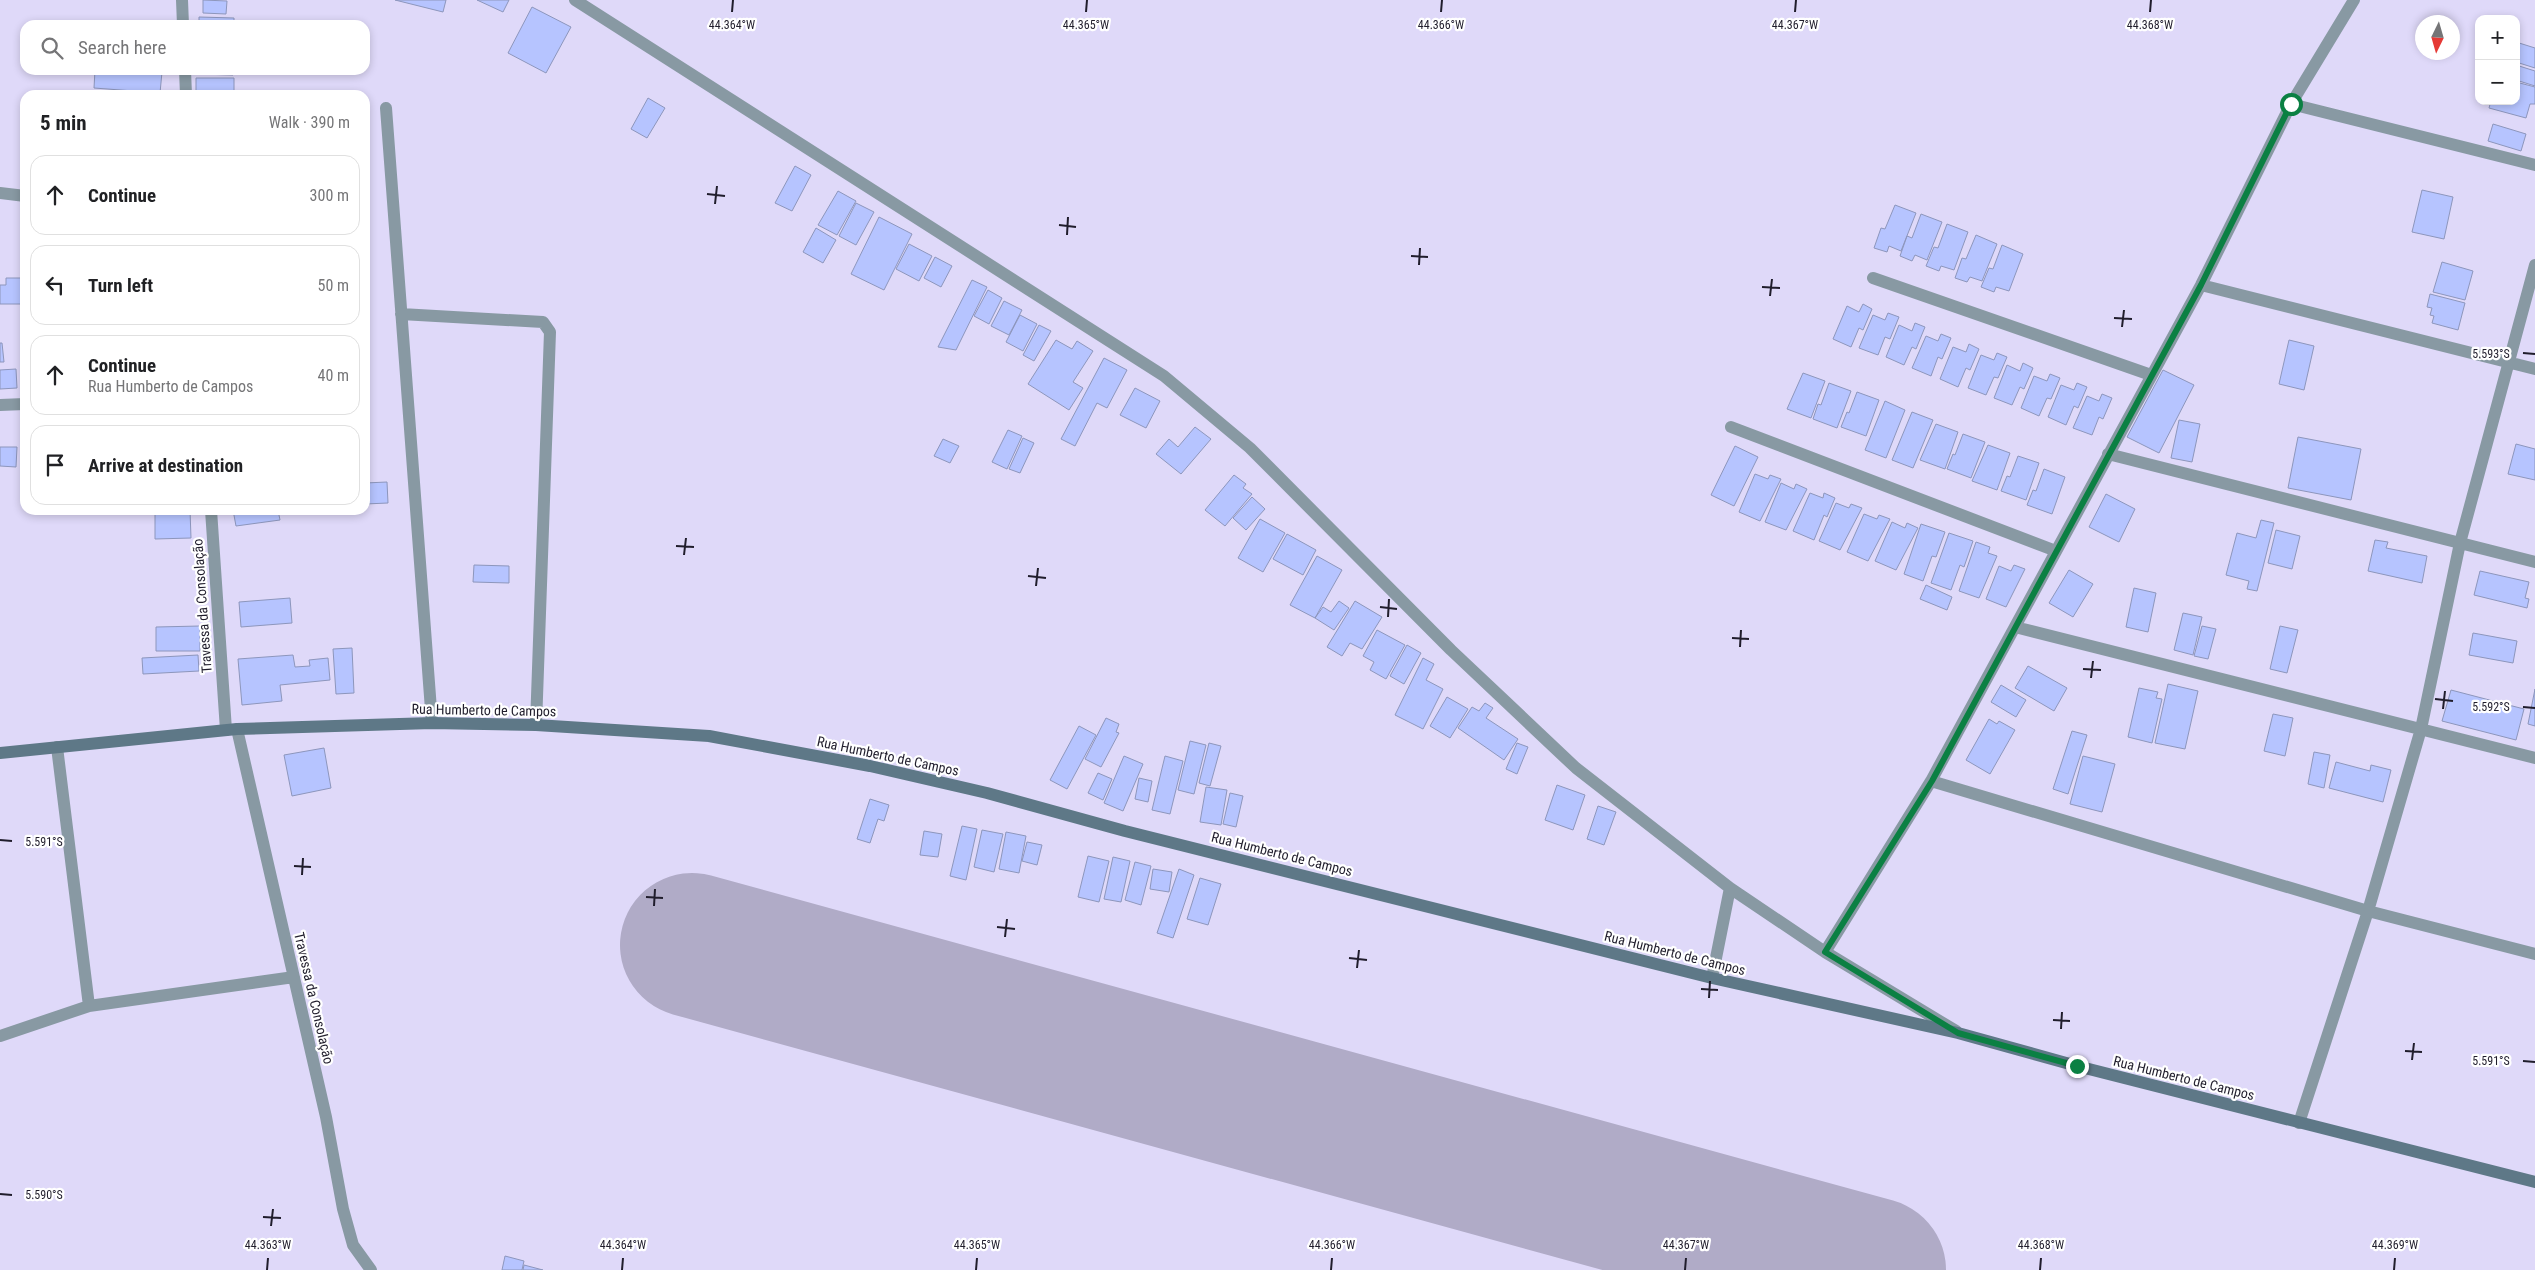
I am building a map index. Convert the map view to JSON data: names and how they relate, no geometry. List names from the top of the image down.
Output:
{
  "streets": {
    "street": ["Travessa da Consolação", "Rua Humberto de Campos"]
  },
  "crossings": [
    ["Travessa da Consolação", "Rua Humberto de Campos"]
  ],
  "north": "bottom",
  "page": {
    "map_buttons": ["+", "−"],
    "search": "Search here",
    "heading": ["5 min", "Walk · 390 m"],
    "list": [
      ["Continue", "300 m"],
      ["Turn left", "50 m"],
      ["Continue", "Rua Humberto de Campos", "40 m"],
      "Arrive at destination"
    ]
  },
  "coordinates": [
    "44.364°W",
    "44.365°W",
    "44.366°W",
    "44.367°W",
    "44.368°W",
    "5.593°S",
    "5.592°S",
    "5.591°S",
    "5.590°S",
    "44.363°W",
    "44.369°W"
  ]
}
